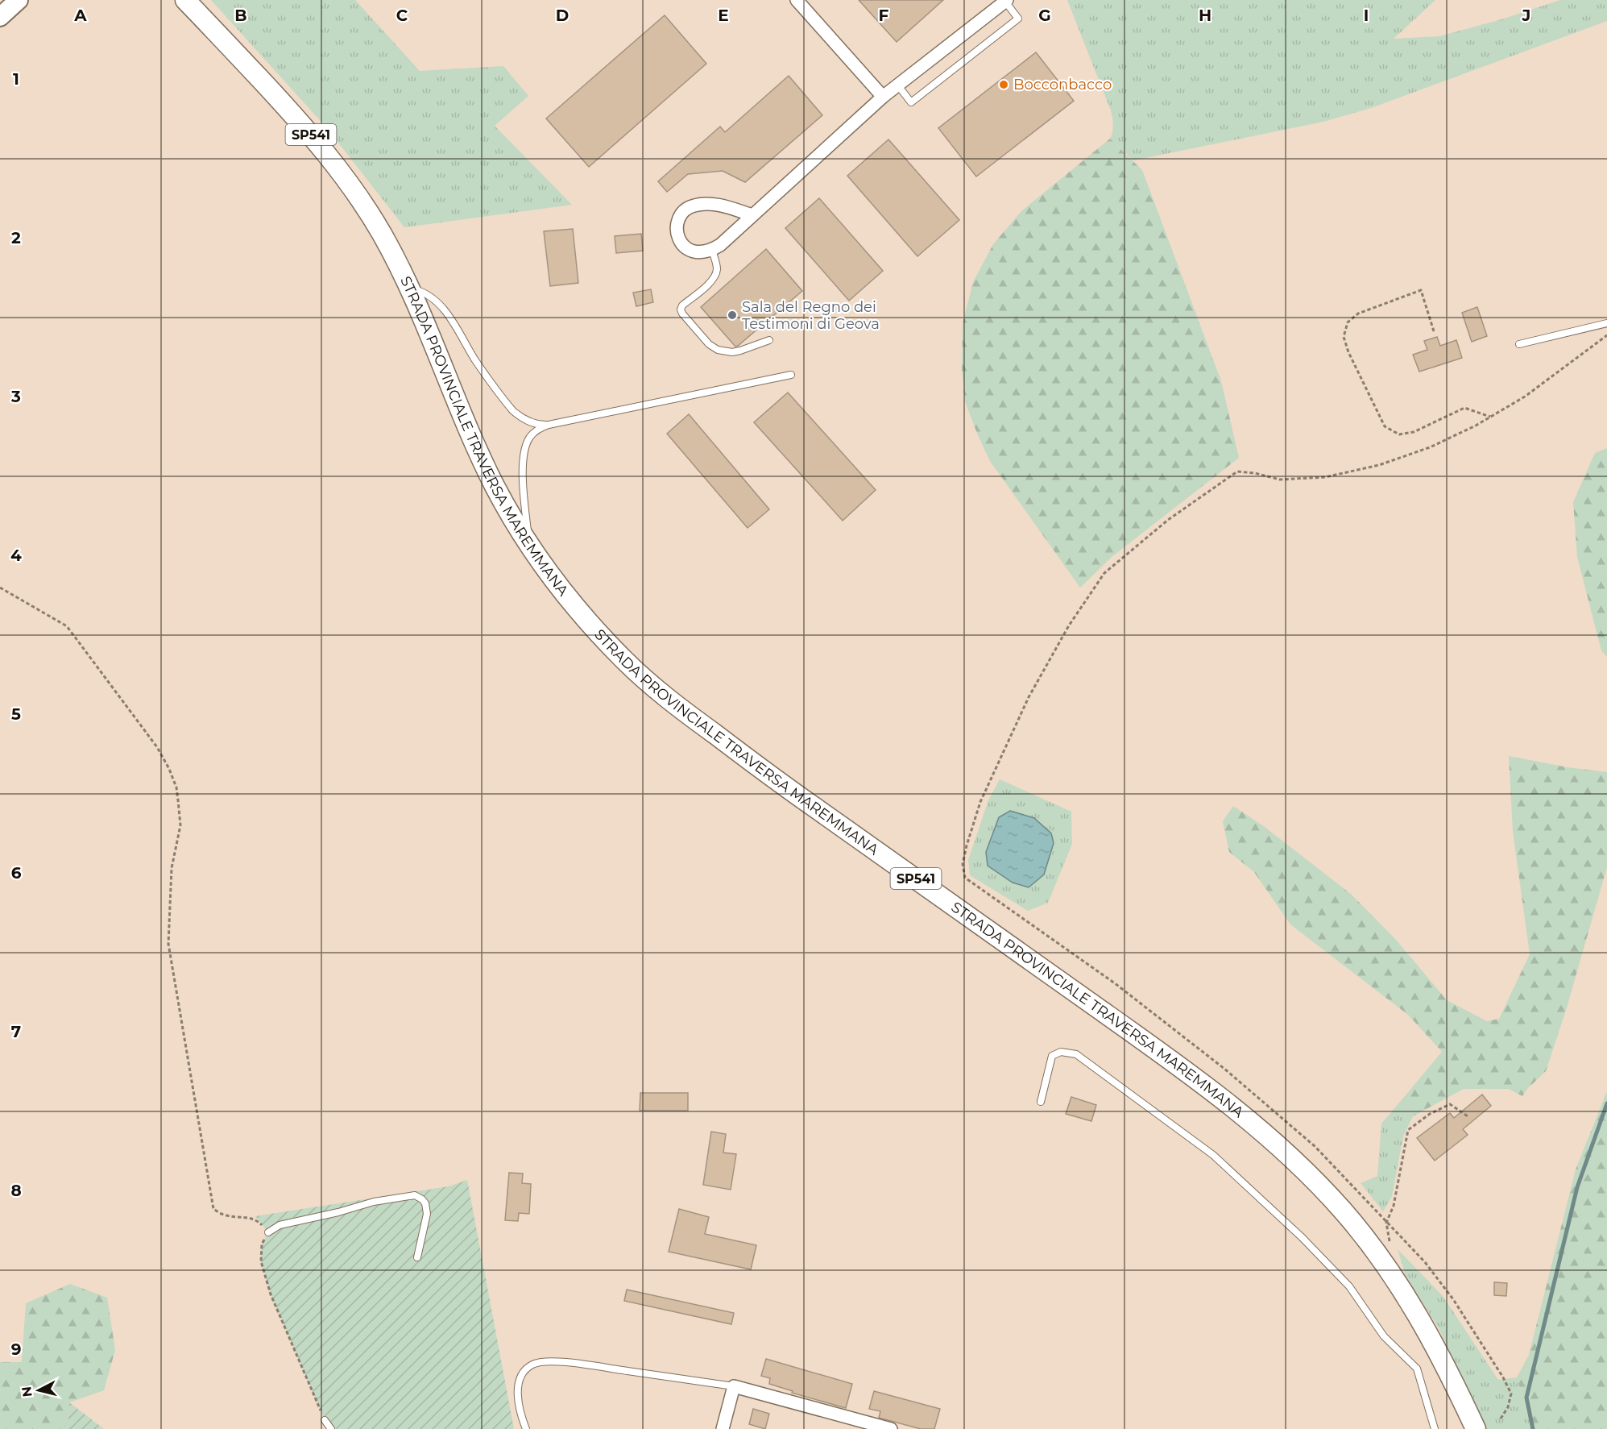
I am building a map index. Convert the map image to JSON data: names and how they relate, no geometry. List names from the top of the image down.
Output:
{
  "streets": {
    "main road": ["SP541", "STRADA PROVINCIALE TRAVERSA MAREMMANA"]
  },
  "places": ["Bocconbacco", "Sala del Regno dei Testimoni di Geova"],
  "north": "left",
  "grid": {
    "columns": [
      "A",
      "B",
      "C",
      "D",
      "E",
      "F",
      "G",
      "H",
      "I",
      "J"
    ],
    "rows": [
      "1",
      "2",
      "3",
      "4",
      "5",
      "6",
      "7",
      "8",
      "9"
    ]
  }
}
